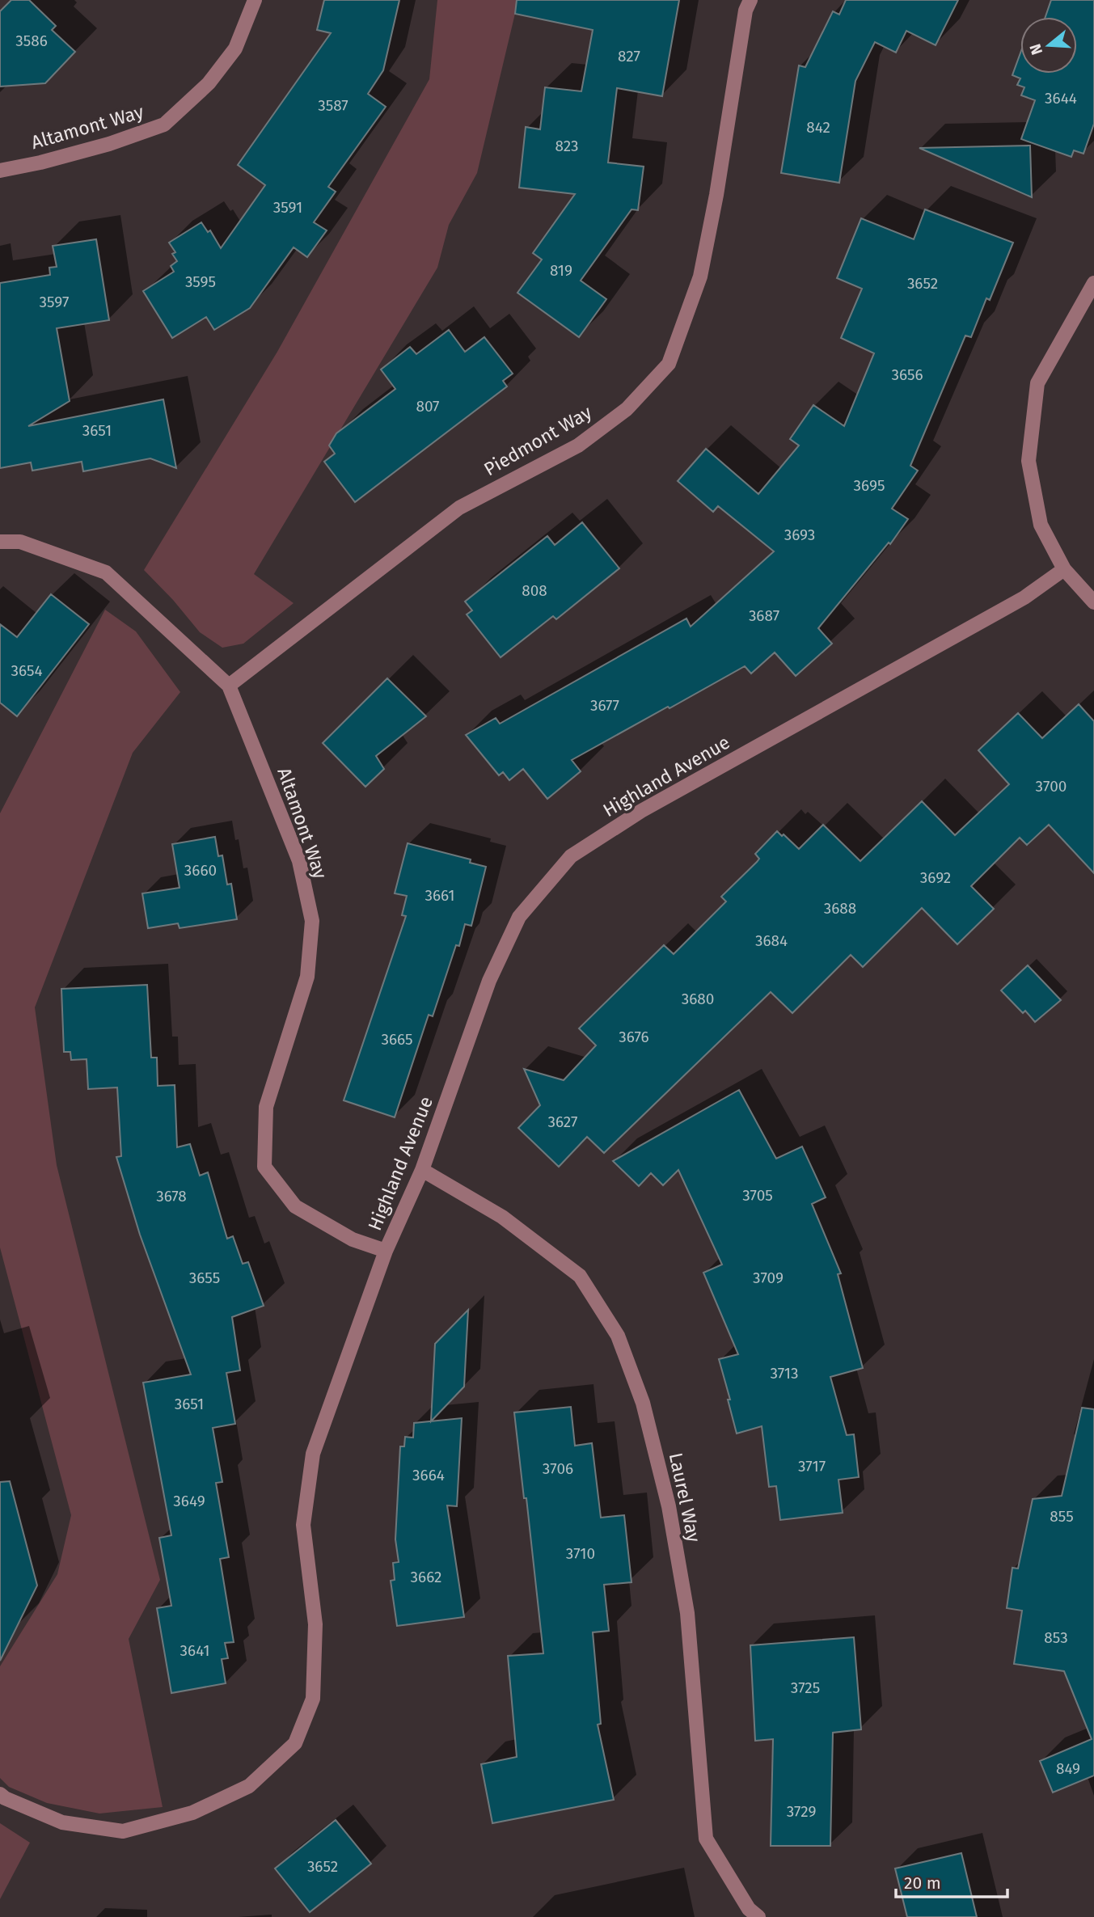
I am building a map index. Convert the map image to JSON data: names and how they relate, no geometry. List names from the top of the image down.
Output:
{
  "streets": {
    "street": [
      "Altamont Way",
      "Piedmont Way",
      "Highland Avenue",
      "Laurel Way"
    ]
  },
  "crossings": [
    ["Altamont Way", "Piedmont Way"],
    ["Altamont Way", "Highland Avenue"],
    ["Highland Avenue", "Laurel Way"]
  ],
  "house_numbers": [
    "3586",
    "827",
    "3644",
    "3587",
    "842",
    "823",
    "3591",
    "819",
    "3595",
    "3652",
    "3597",
    "3656",
    "807",
    "3651",
    "3695",
    "3693",
    "808",
    "3687",
    "3654",
    "3677",
    "3700",
    "3660",
    "3692",
    "3661",
    "3688",
    "3684",
    "3680",
    "3676",
    "3665",
    "3627",
    "3705",
    "3678",
    "3655",
    "3709",
    "3713",
    "3651",
    "3717",
    "3706",
    "3664",
    "3649",
    "855",
    "3710",
    "3662",
    "853",
    "3641",
    "3725",
    "849",
    "3729",
    "3652"
  ],
  "scale_bar": "20 m",
  "north": "left"
}
